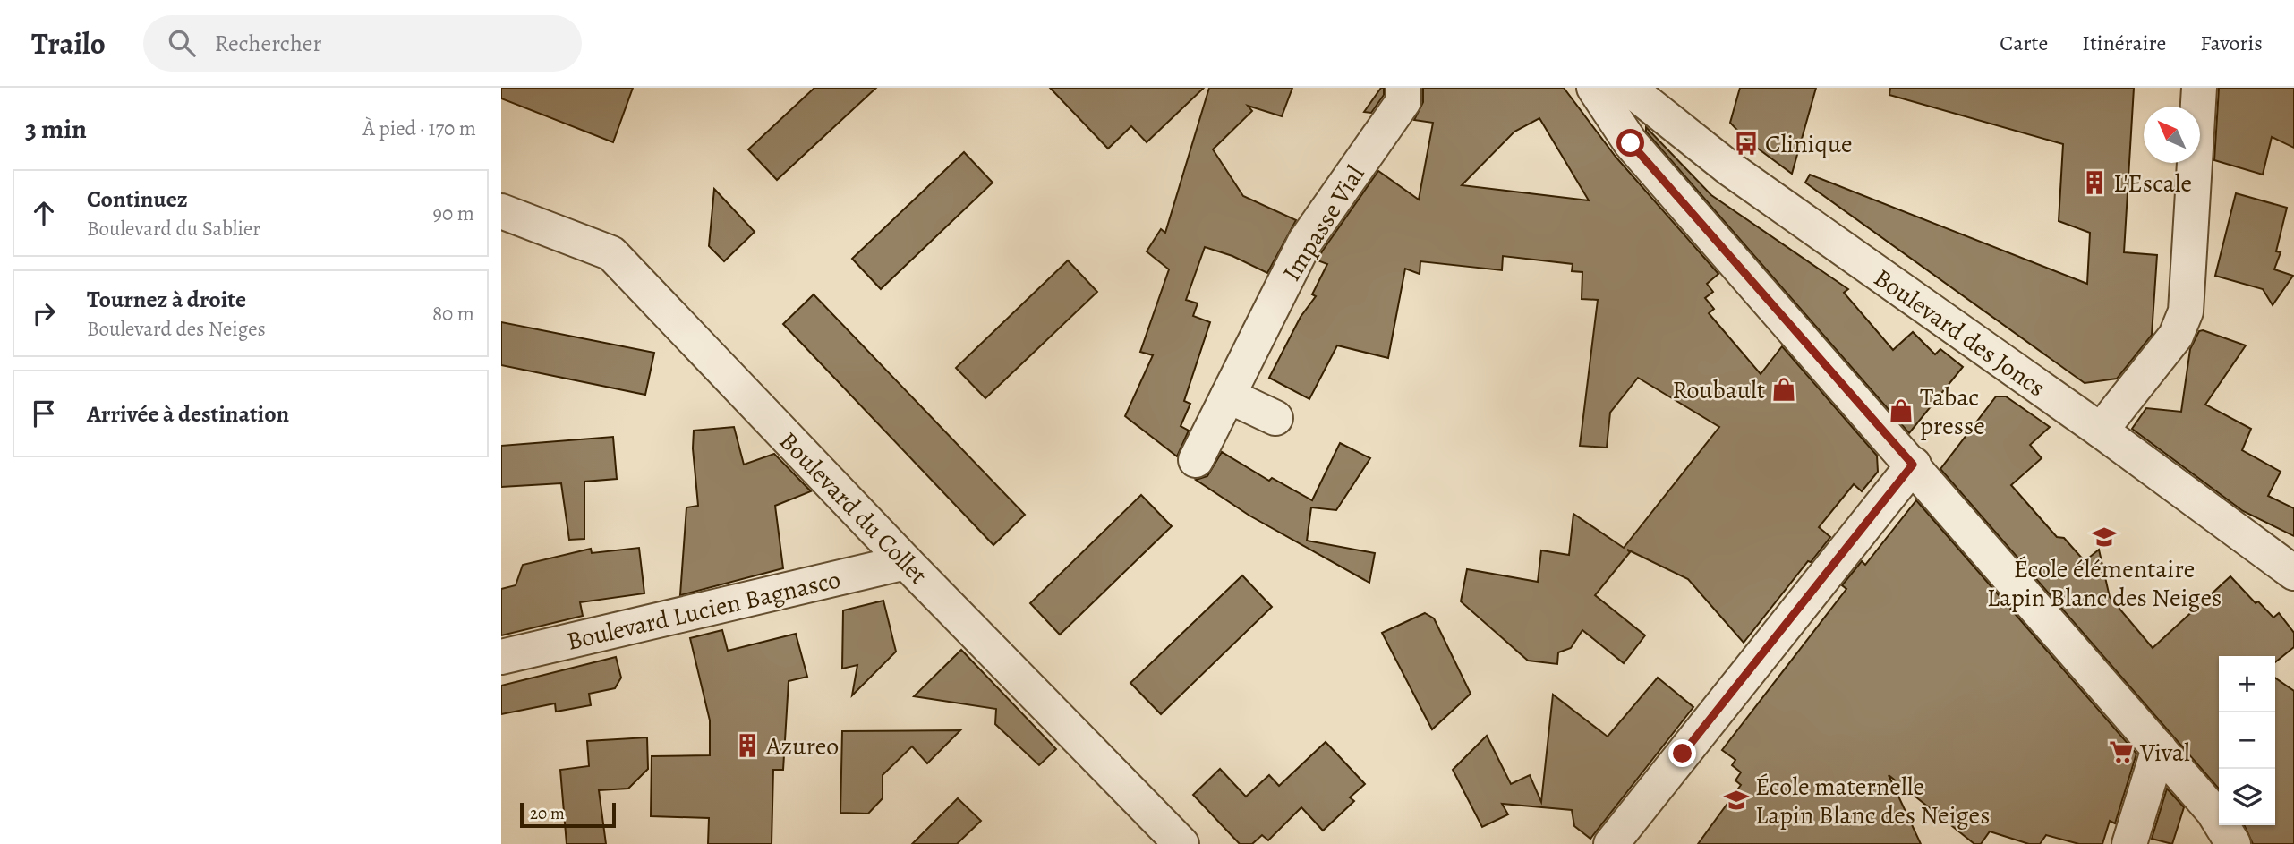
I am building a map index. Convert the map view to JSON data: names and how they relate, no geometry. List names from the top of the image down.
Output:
{
  "streets": {
    "street": [
      "Impasse Vial",
      "Boulevard des Joncs",
      "Boulevard du Collet",
      "Boulevard Lucien Bagnasco"
    ]
  },
  "crossings": [
    ["Boulevard du Collet", "Boulevard Lucien Bagnasco"]
  ],
  "places": {
    "bus stop": ["Clinique"],
    "building": ["L'Escale", "Azureo"],
    "shop": ["Roubault", "Tabac presse"],
    "school or university": ["École élémentaire Lapin Blanc des Neiges", "École maternelle Lapin Blanc des Neiges"],
    "supermarket": ["Vival"]
  },
  "scale_bar": "20 m",
  "north": "top left",
  "page": {
    "header": "Trailo",
    "search": "Rechercher",
    "nav": ["Carte", "Itinéraire", "Favoris"],
    "heading": ["3 min", "À pied · 170 m"],
    "list": [
      ["Continuez", "Boulevard du Sablier", "90 m"],
      ["Tournez à droite", "Boulevard des Neiges", "80 m"],
      "Arrivée à destination"
    ],
    "map_buttons": ["+", "−"],
    "scale": "20 m"
  }
}
